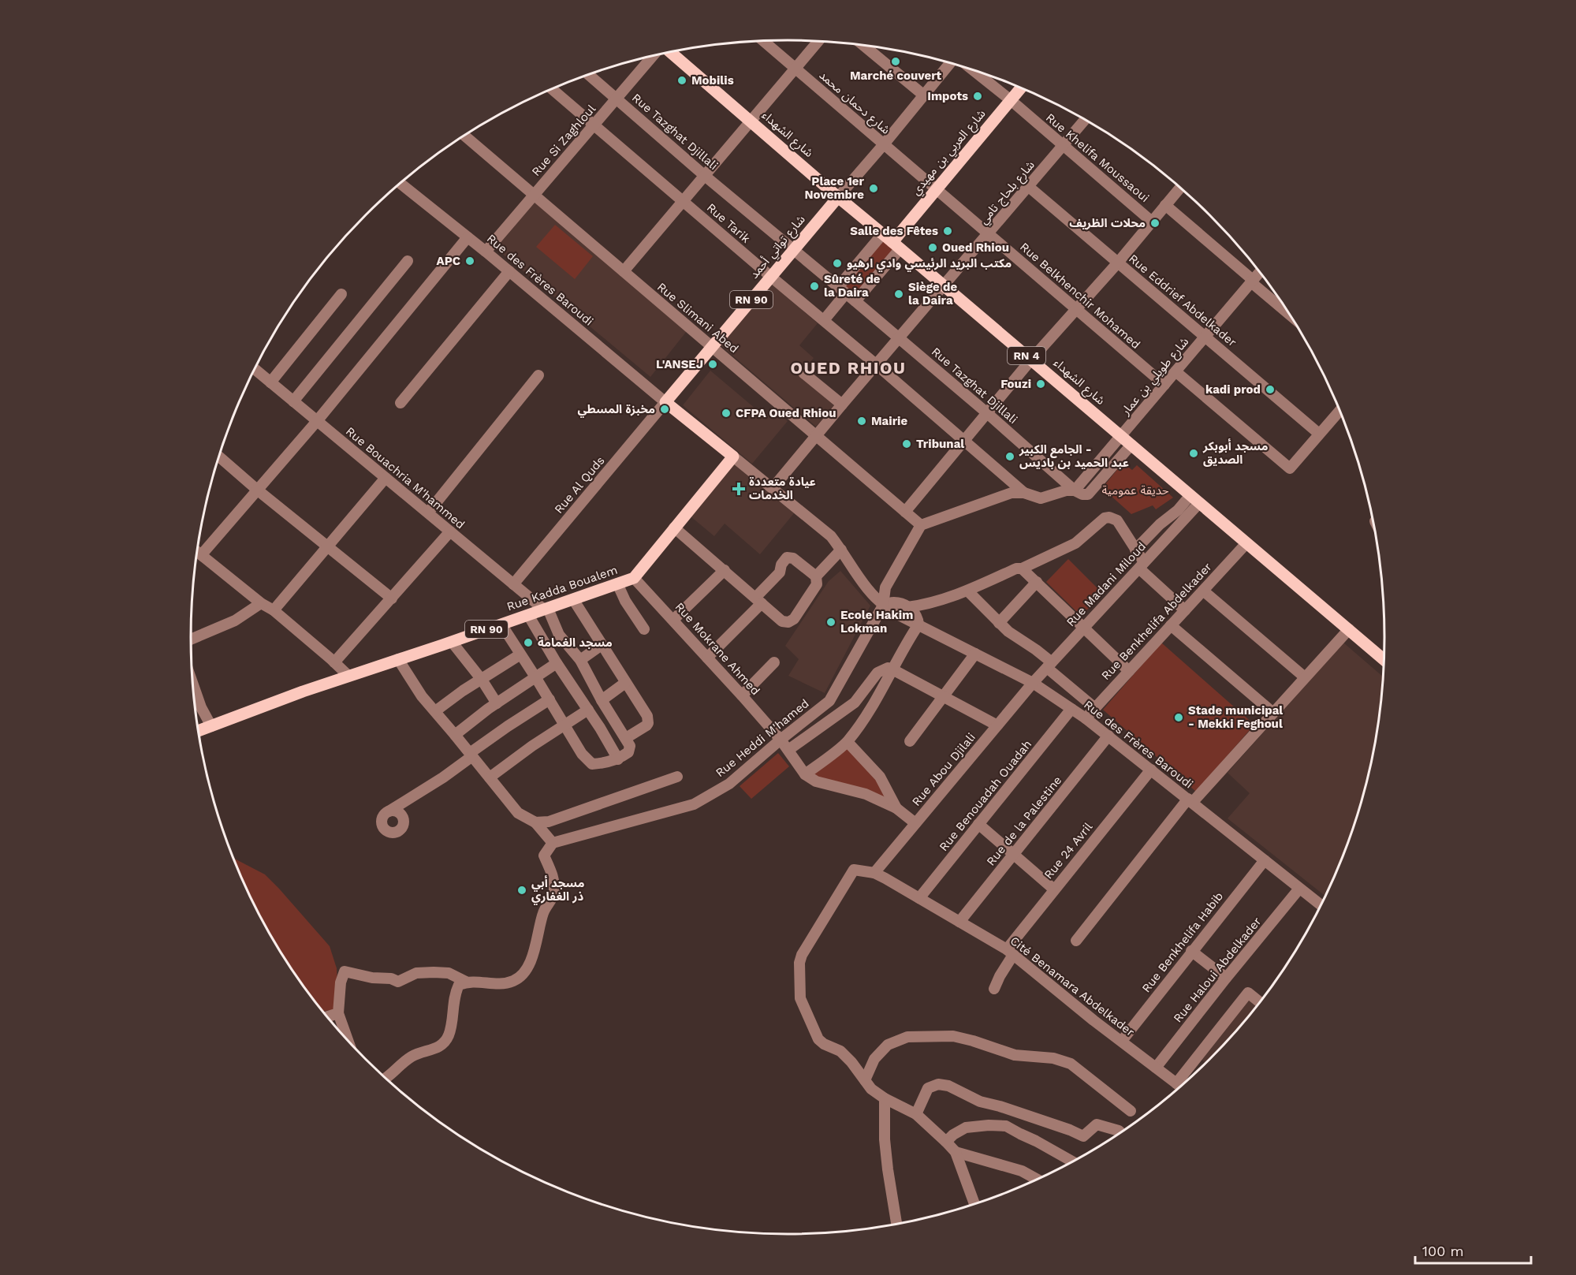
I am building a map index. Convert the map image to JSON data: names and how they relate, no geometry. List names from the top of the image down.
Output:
{
  "streets": {
    "main road": [
      "شارع الشهداء",
      "شارع العربي بن مهيدي",
      "شارع تواتي أحمد",
      "RN 90",
      "RN 4",
      "Rue Kadda Boualem"
    ],
    "street": [
      "شارع دحمان محمد",
      "Rue Tazghat Djillali",
      "Rue Si Zaghloul",
      "Rue Khelifa Moussaoui",
      "شارع بلحاج تامي",
      "Rue Tarik",
      "Rue des Frères Baroudi",
      "Rue Belkhenchir Mohamed",
      "Rue Eddrief Abdelkader",
      "Rue Slimani Abed",
      "شارع طويلي بن عمار",
      "Rue Bouachria M'hammed",
      "Rue Al Quds",
      "Rue Madani Miloud",
      "Rue Benkhelifa Abdelkader",
      "Rue Mokrane Ahmed",
      "Rue Heddi M'hamed",
      "Rue Abou Djilali",
      "Rue Benouadah Ouadah",
      "Rue de la Palestine",
      "Rue 24 Avril",
      "Rue Benkhelifa Habib",
      "Rue Haloui Abdelkader",
      "Cité Benamara Abdelkader"
    ]
  },
  "crossings": [
    ["شارع دحمان محمد", "شارع العربي بن مهيدي"],
    ["شارع دحمان محمد", "Rue Belkhenchir Mohamed"],
    ["Rue Tazghat Djillali", "Rue Si Zaghloul"],
    ["Rue Tazghat Djillali", "شارع بلحاج تامي"],
    ["Rue Tazghat Djillali", "شارع تواتي أحمد"],
    ["Rue Tazghat Djillali", "شارع طويلي بن عمار"],
    ["شارع الشهداء", "شارع العربي بن مهيدي"],
    ["شارع الشهداء", "شارع بلحاج تامي"],
    ["شارع الشهداء", "شارع تواتي أحمد"],
    ["شارع الشهداء", "شارع طويلي بن عمار"],
    ["شارع الشهداء", "Rue Madani Miloud"],
    ["شارع الشهداء", "Rue Benkhelifa Abdelkader"],
    ["Rue Si Zaghloul", "Rue Tarik"],
    ["Rue Si Zaghloul", "Rue des Frères Baroudi"],
    ["Rue Si Zaghloul", "Rue Slimani Abed"],
    ["شارع العربي بن مهيدي", "Rue Khelifa Moussaoui"],
    ["شارع العربي بن مهيدي", "Rue Belkhenchir Mohamed"],
    ["Rue Khelifa Moussaoui", "شارع بلحاج تامي"],
    ["Rue Khelifa Moussaoui", "شارع طويلي بن عمار"],
    ["شارع بلحاج تامي", "Rue Tarik"],
    ["شارع بلحاج تامي", "Rue Belkhenchir Mohamed"],
    ["شارع بلحاج تامي", "Rue Eddrief Abdelkader"],
    ["شارع بلحاج تامي", "Rue Slimani Abed"],
    ["Rue Tarik", "شارع تواتي أحمد"],
    ["شارع تواتي أحمد", "Rue des Frères Baroudi"],
    ["شارع تواتي أحمد", "Rue Slimani Abed"],
    ["شارع تواتي أحمد", "Rue Al Quds"],
    ["Rue des Frères Baroudi", "Rue Al Quds"],
    ["Rue des Frères Baroudi", "Rue Madani Miloud"],
    ["Rue des Frères Baroudi", "Rue Benkhelifa Abdelkader"],
    ["Rue des Frères Baroudi", "Rue Heddi M'hamed"],
    ["Rue des Frères Baroudi", "Rue Abou Djilali"],
    ["Rue des Frères Baroudi", "Rue Benouadah Ouadah"],
    ["Rue des Frères Baroudi", "Rue de la Palestine"],
    ["Rue des Frères Baroudi", "Rue 24 Avril"],
    ["Rue des Frères Baroudi", "Rue Benkhelifa Habib"],
    ["Rue des Frères Baroudi", "Rue Haloui Abdelkader"],
    ["Rue Belkhenchir Mohamed", "شارع طويلي بن عمار"],
    ["Rue Eddrief Abdelkader", "شارع طويلي بن عمار"],
    ["Rue Slimani Abed", "Rue Heddi M'hamed"],
    ["Rue Bouachria M'hammed", "Rue Al Quds"],
    ["Rue Bouachria M'hammed", "Rue Kadda Boualem"],
    ["Rue Madani Miloud", "Rue Abou Djilali"],
    ["Rue Kadda Boualem", "Rue Mokrane Ahmed"],
    ["Rue Mokrane Ahmed", "Rue Heddi M'hamed"],
    ["Rue Abou Djilali", "Cité Benamara Abdelkader"],
    ["Rue Benouadah Ouadah", "Cité Benamara Abdelkader"],
    ["Rue de la Palestine", "Cité Benamara Abdelkader"],
    ["Rue 24 Avril", "Cité Benamara Abdelkader"],
    ["Rue Benkhelifa Habib", "Cité Benamara Abdelkader"],
    ["Rue Haloui Abdelkader", "Cité Benamara Abdelkader"]
  ],
  "districts": ["OUED RHIOU"],
  "parks": ["حديقة عمومية"],
  "places": {
    "other": [
      "Marché couvert",
      "Mobilis",
      "Impots",
      "Place 1er Novembre",
      "محلات الظريف",
      "Salle des Fêtes",
      "Oued Rhiou",
      "APC",
      "مكتب البريد الرئيسي وادي ارهيو",
      "Sûreté de la Daira",
      "Siège de la Daira",
      "L'ANSEJ",
      "Fouzi",
      "kadi prod",
      "مخبزة المسطي",
      "CFPA Oued Rhiou",
      "Mairie",
      "Tribunal",
      "مسجد أبوبكر الصديق",
      "الجامع الكبير - عبد الحميد بن باديس",
      "Ecole Hakim Lokman",
      "مسجد الغمامة",
      "Stade municipal - Mekki Feghoul",
      "مسجد أبي ذر الغفاري"
    ],
    "health": ["عيادة متعددة الخدمات"]
  },
  "scale_bar": "100 m"
}
